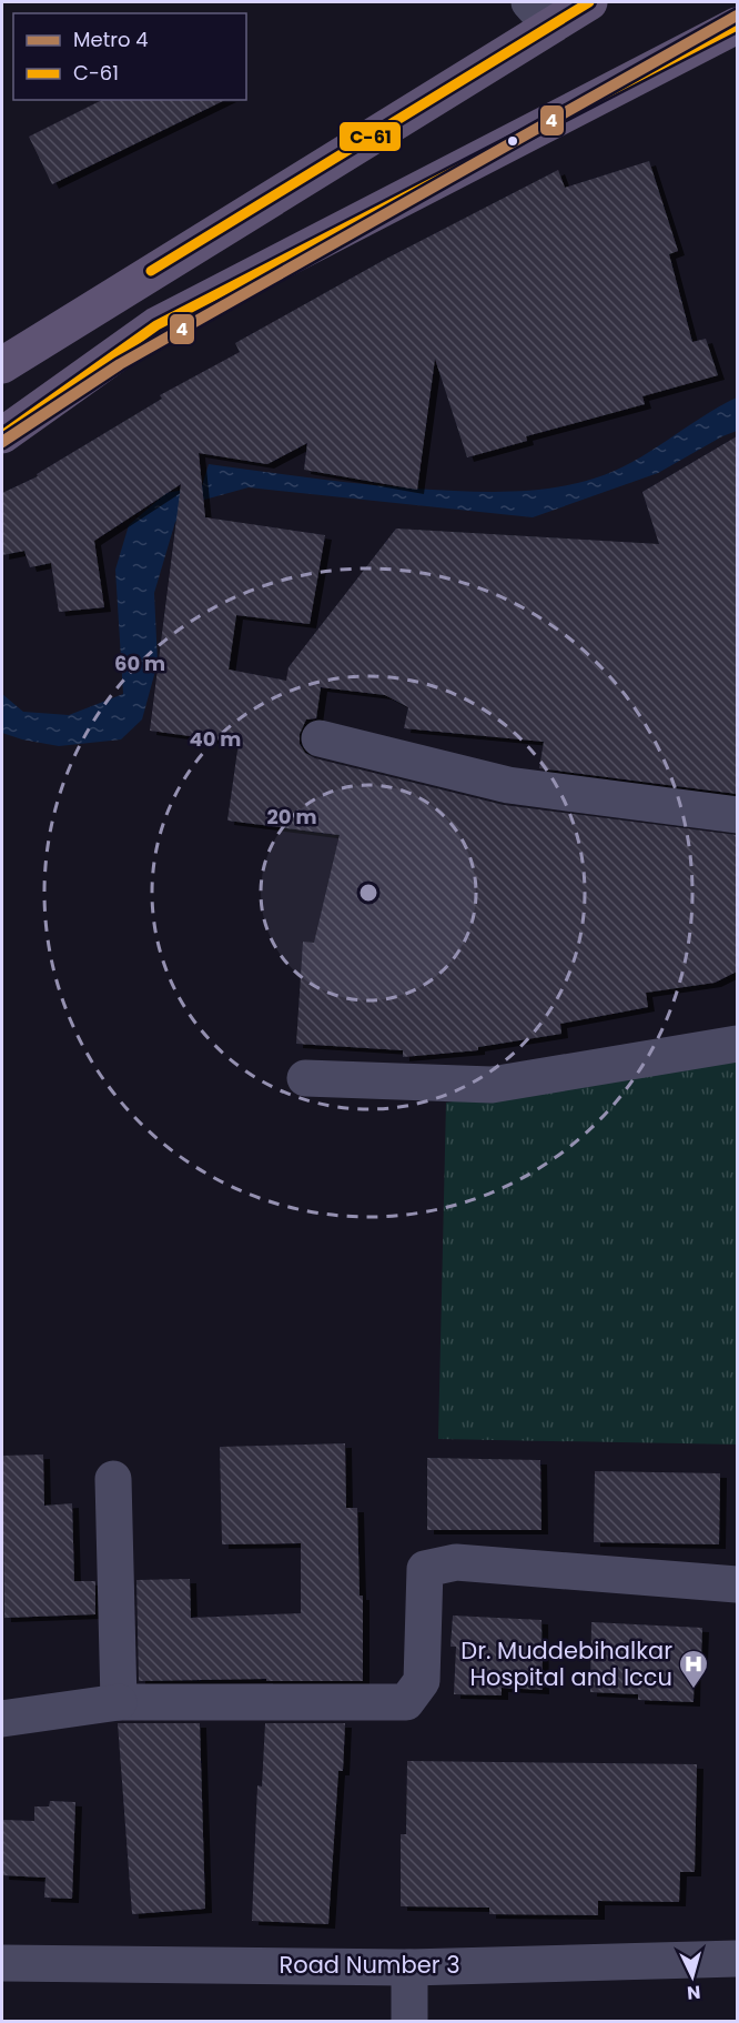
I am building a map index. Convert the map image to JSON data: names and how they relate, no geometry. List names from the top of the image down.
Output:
{
  "streets": {
    "street": ["Road Number 3"]
  },
  "places": {
    "hospital": ["Dr. Muddebihalkar Hospital and Iccu"]
  },
  "lines": ["transit line C-61", "metro line 4"],
  "legend": ["Metro 4", "C-61"],
  "north": "bottom",
  "rings": ["60 m", "40 m", "20 m"]
}
